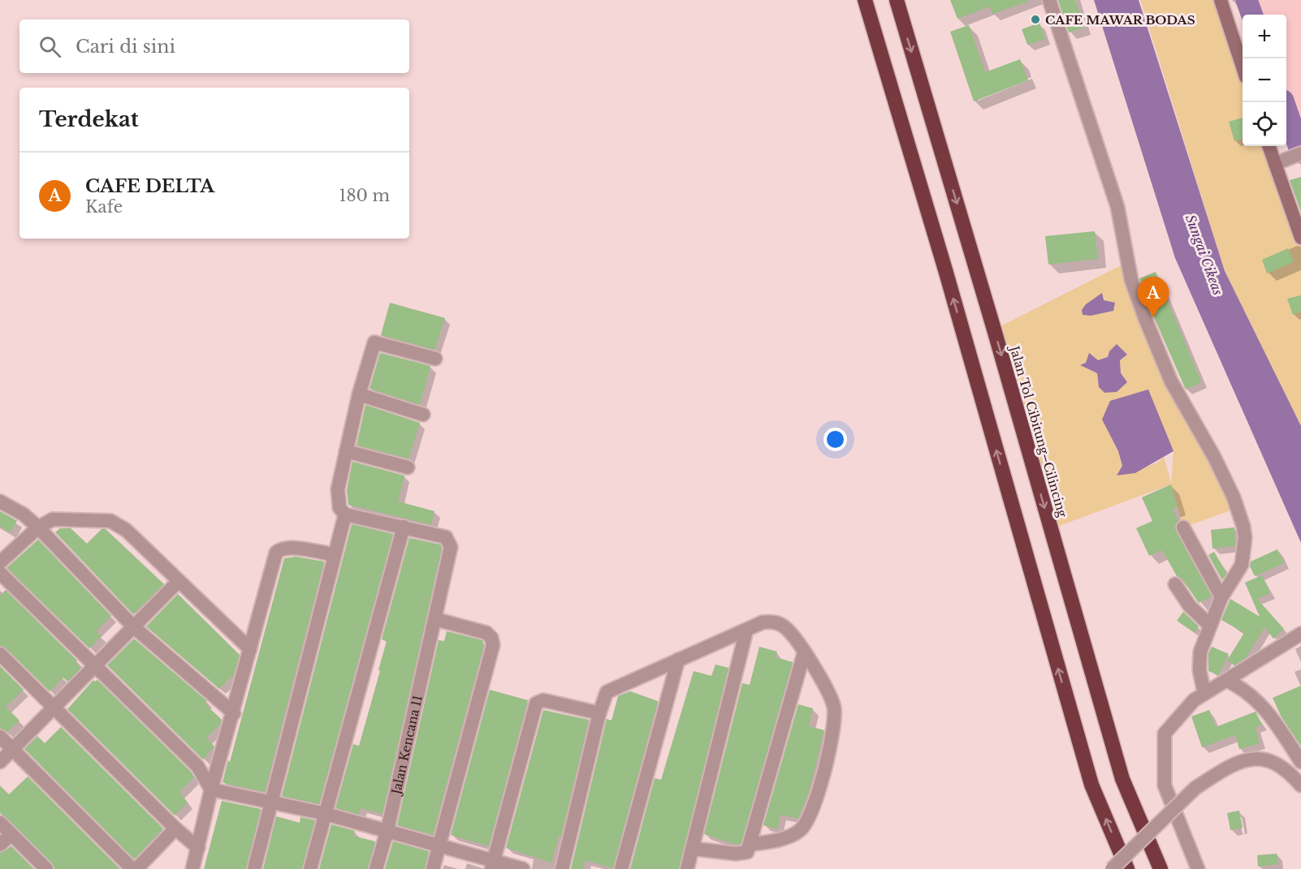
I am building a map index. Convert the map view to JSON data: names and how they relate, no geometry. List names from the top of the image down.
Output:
{
  "streets": {
    "highway": ["Jalan Tol Cibitung–Cilincing"],
    "street": ["Jalan Kencana 11"]
  },
  "water": ["Sungai Cikeas"],
  "places": ["CAFE MAWAR BODAS"],
  "page": {
    "map_buttons": ["+", "−"],
    "search": "Cari di sini",
    "heading": "Terdekat",
    "list": [
      {
        "mark": "A",
        "name": "CAFE DELTA",
        "note": "Kafe",
        "value": "180 m"
      }
    ],
    "pins": "A"
  }
}
